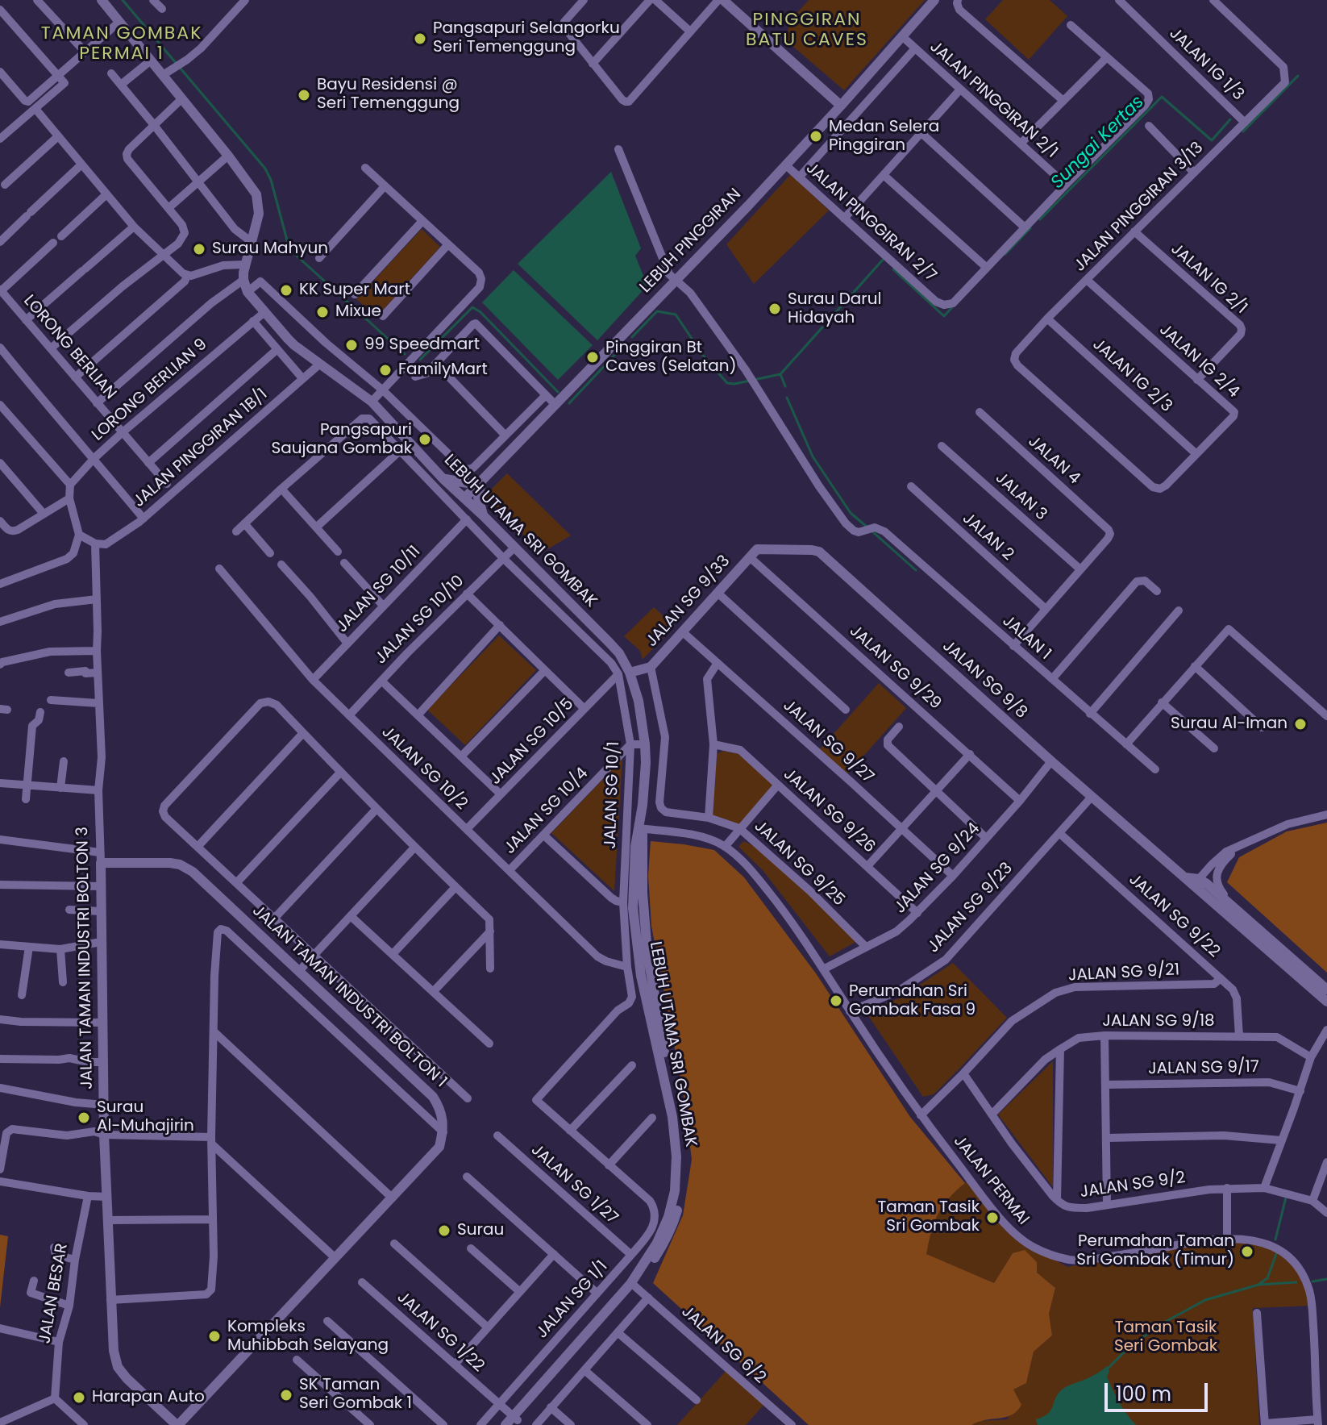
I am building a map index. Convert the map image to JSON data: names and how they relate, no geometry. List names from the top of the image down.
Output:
{
  "streets": {
    "street": [
      "JALAN IG 1/3",
      "JALAN PINGGIRAN 2/1",
      "JALAN PINGGIRAN 3/13",
      "JALAN PINGGIRAN 2/7",
      "LEBUH PINGGIRAN",
      "JALAN IG 2/1",
      "LORONG BERLIAN",
      "JALAN IG 2/4",
      "JALAN IG 2/3",
      "LORONG BERLIAN 9",
      "JALAN PINGGIRAN 1B/1",
      "JALAN 4",
      "JALAN 3",
      "LEBUH UTAMA SRI GOMBAK",
      "JALAN 2",
      "JALAN SG 10/11",
      "JALAN SG 9/33",
      "JALAN SG 10/10",
      "JALAN 1",
      "JALAN SG 9/29",
      "JALAN SG 9/8",
      "JALAN SG 10/5",
      "JALAN SG 9/27",
      "JALAN SG 10/2",
      "JALAN SG 10/1",
      "JALAN SG 10/4",
      "JALAN SG 9/26",
      "JALAN SG 9/25",
      "JALAN SG 9/24",
      "JALAN SG 9/23",
      "JALAN SG 9/22",
      "JALAN TAMAN INDUSTRI BOLTON 3",
      "JALAN SG 9/21",
      "JALAN TAMAN INDUSTRI BOLTON 1",
      "JALAN SG 9/18",
      "JALAN SG 9/17",
      "JALAN PERMAI",
      "JALAN SG 1/27",
      "JALAN SG 9/2",
      "JALAN BESAR",
      "JALAN SG 1/1",
      "JALAN SG 1/22",
      "JALAN SG 6/2"
    ]
  },
  "crossings": [
    ["JALAN IG 1/3", "JALAN PINGGIRAN 3/13"],
    ["JALAN PINGGIRAN 2/1", "LEBUH PINGGIRAN"],
    ["JALAN PINGGIRAN 3/13", "JALAN IG 2/1"],
    ["JALAN PINGGIRAN 3/13", "JALAN IG 2/4"],
    ["JALAN PINGGIRAN 3/13", "JALAN IG 2/3"],
    ["JALAN PINGGIRAN 2/7", "LEBUH PINGGIRAN"],
    ["LEBUH PINGGIRAN", "LEBUH UTAMA SRI GOMBAK"],
    ["LEBUH PINGGIRAN", "JALAN 1"],
    ["JALAN IG 2/1", "JALAN IG 2/4"],
    ["LORONG BERLIAN", "LORONG BERLIAN 9"],
    ["JALAN IG 2/4", "JALAN IG 2/3"],
    ["LORONG BERLIAN 9", "LEBUH UTAMA SRI GOMBAK"],
    ["JALAN PINGGIRAN 1B/1", "LEBUH UTAMA SRI GOMBAK"],
    ["JALAN PINGGIRAN 1B/1", "JALAN TAMAN INDUSTRI BOLTON 3"],
    ["JALAN 4", "JALAN 3"],
    ["LEBUH UTAMA SRI GOMBAK", "JALAN SG 9/33"],
    ["LEBUH UTAMA SRI GOMBAK", "JALAN SG 10/10"],
    ["LEBUH UTAMA SRI GOMBAK", "JALAN PERMAI"],
    ["LEBUH UTAMA SRI GOMBAK", "JALAN SG 6/2"],
    ["JALAN SG 10/11", "JALAN SG 10/2"],
    ["JALAN SG 9/33", "JALAN SG 9/29"],
    ["JALAN SG 9/33", "JALAN SG 9/8"],
    ["JALAN SG 9/33", "JALAN SG 9/27"],
    ["JALAN SG 9/33", "JALAN SG 9/25"],
    ["JALAN SG 10/10", "JALAN SG 10/2"],
    ["JALAN SG 9/29", "JALAN SG 9/8"],
    ["JALAN SG 9/29", "JALAN SG 9/24"],
    ["JALAN SG 9/8", "JALAN SG 9/24"],
    ["JALAN SG 9/8", "JALAN SG 9/23"],
    ["JALAN SG 10/5", "JALAN SG 10/2"],
    ["JALAN SG 10/5", "JALAN SG 10/1"],
    ["JALAN SG 9/27", "JALAN SG 9/24"],
    ["JALAN SG 10/2", "JALAN SG 10/1"],
    ["JALAN SG 10/2", "JALAN SG 10/4"],
    ["JALAN SG 10/1", "JALAN SG 10/4"],
    ["JALAN SG 9/26", "JALAN SG 9/24"],
    ["JALAN SG 9/25", "JALAN SG 9/24"],
    ["JALAN SG 9/24", "JALAN PERMAI"],
    ["JALAN SG 9/23", "JALAN SG 9/22"],
    ["JALAN SG 9/23", "JALAN PERMAI"],
    ["JALAN SG 9/22", "JALAN SG 9/21"],
    ["JALAN SG 9/22", "JALAN SG 9/18"],
    ["JALAN TAMAN INDUSTRI BOLTON 3", "JALAN TAMAN INDUSTRI BOLTON 1"],
    ["JALAN SG 9/21", "JALAN PERMAI"],
    ["JALAN SG 9/21", "JALAN SG 9/2"],
    ["JALAN SG 9/18", "JALAN SG 9/2"],
    ["JALAN SG 1/27", "JALAN SG 1/1"],
    ["JALAN SG 1/1", "JALAN SG 1/22"]
  ],
  "districts": ["PINGGIRAN BATU CAVES", "TAMAN GOMBAK PERMAI 1"],
  "water": ["Sungai Kertas"],
  "parks": ["Taman Tasik Seri Gombak"],
  "places": [
    "Pangsapuri Selangorku Seri Temenggung",
    "Bayu Residensi @ Seri Temenggung",
    "Medan Selera Pinggiran",
    "Surau Mahyun",
    "KK Super Mart",
    "Surau Darul Hidayah",
    "Mixue",
    "99 Speedmart",
    "Pinggiran Bt Caves (Selatan)",
    "FamilyMart",
    "Pangsapuri Saujana Gombak",
    "Surau Al-Iman",
    "Perumahan Sri Gombak Fasa 9",
    "Surau Al-Muhajirin",
    "Taman Tasik Sri Gombak",
    "Surau",
    "Perumahan Taman Sri Gombak (Timur)",
    "Kompleks Muhibbah Selayang",
    "SK Taman Seri Gombak 1",
    "Harapan Auto"
  ],
  "scale_bar": "100 m"
}
